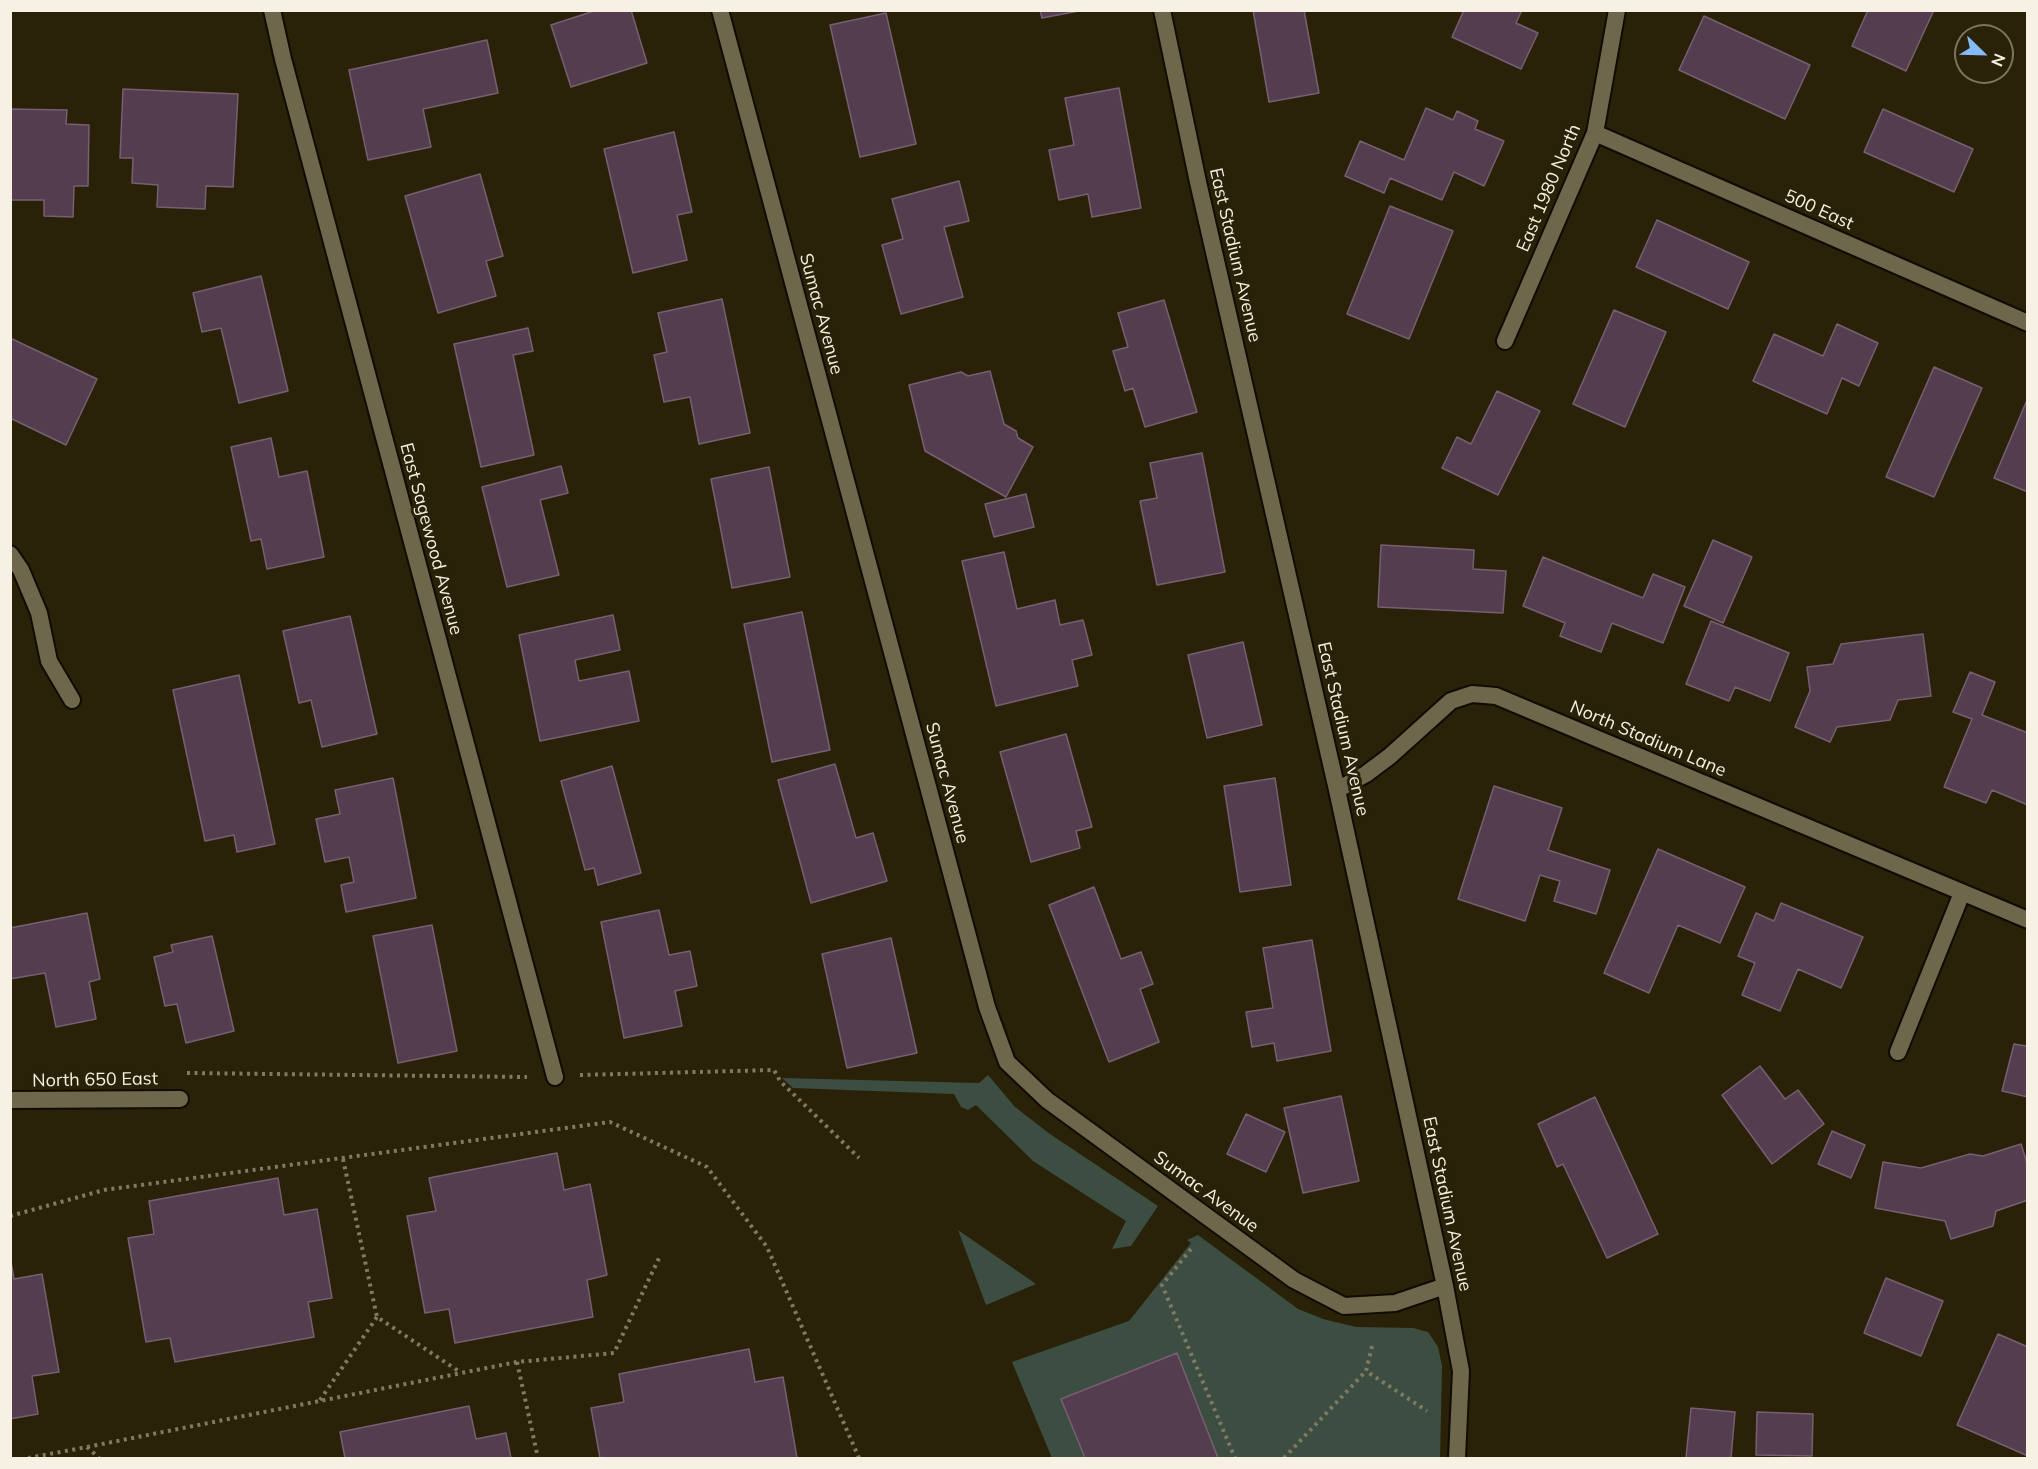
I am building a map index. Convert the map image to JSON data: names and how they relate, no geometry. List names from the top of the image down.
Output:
{
  "streets": {
    "street": [
      "East 1980 North",
      "500 East",
      "East Stadium Avenue",
      "Sumac Avenue",
      "East Sagewood Avenue",
      "North Stadium Lane",
      "North 650 East"
    ]
  },
  "crossings": [
    ["East 1980 North", "500 East"],
    ["East Stadium Avenue", "Sumac Avenue"],
    ["East Stadium Avenue", "North Stadium Lane"]
  ],
  "north": "bottom right"
}
